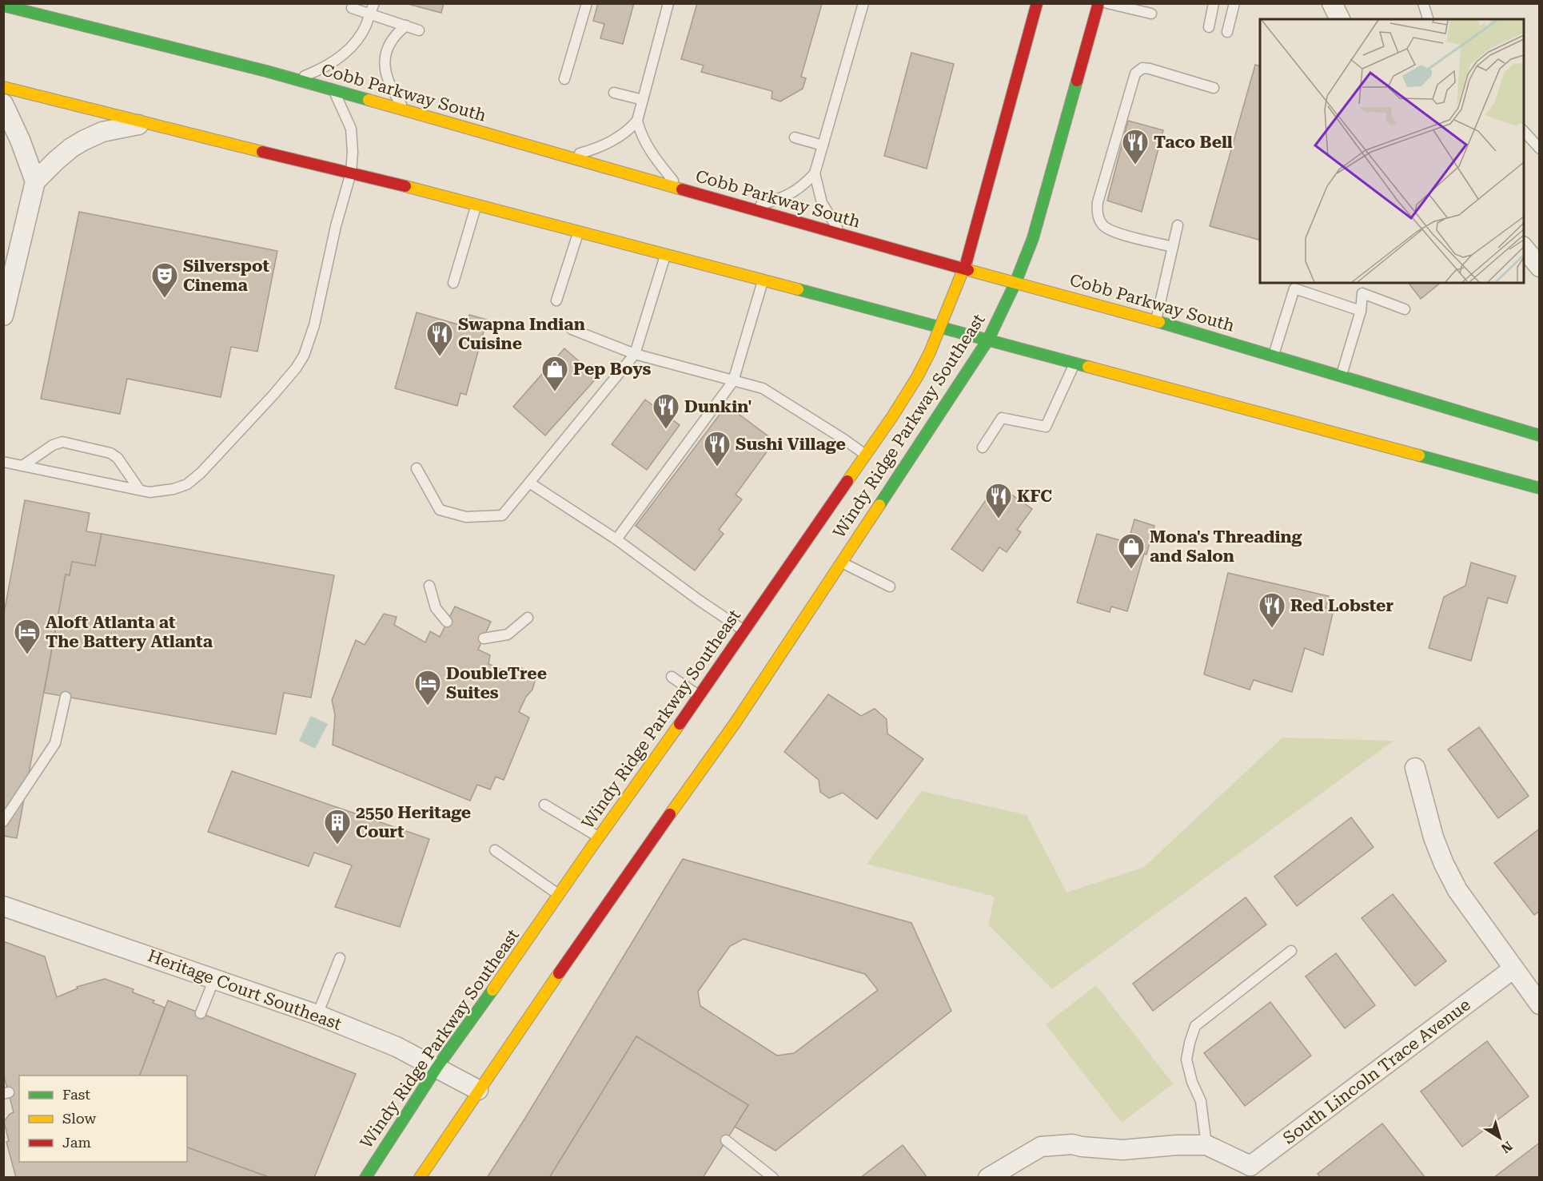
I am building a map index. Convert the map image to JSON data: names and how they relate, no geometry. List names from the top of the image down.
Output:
{
  "streets": {
    "main road": ["Cobb Parkway South", "Windy Ridge Parkway Southeast"],
    "street": ["Heritage Court Southeast", "South Lincoln Trace Avenue"]
  },
  "crossings": [
    ["Cobb Parkway South", "Windy Ridge Parkway Southeast"],
    ["Windy Ridge Parkway Southeast", "Heritage Court Southeast"]
  ],
  "places": {
    "restaurant": [
      "Taco Bell",
      "Swapna Indian Cuisine",
      "Dunkin'",
      "Sushi Village",
      "KFC",
      "Red Lobster"
    ],
    "theatre": ["Silverspot Cinema"],
    "shop": ["Pep Boys", "Mona's Threading and Salon"],
    "hotel": ["Aloft Atlanta at The Battery Atlanta", "DoubleTree Suites"],
    "building": ["2550 Heritage Court"]
  },
  "legend": ["Fast", "Slow", "Jam"],
  "north": "bottom right"
}
